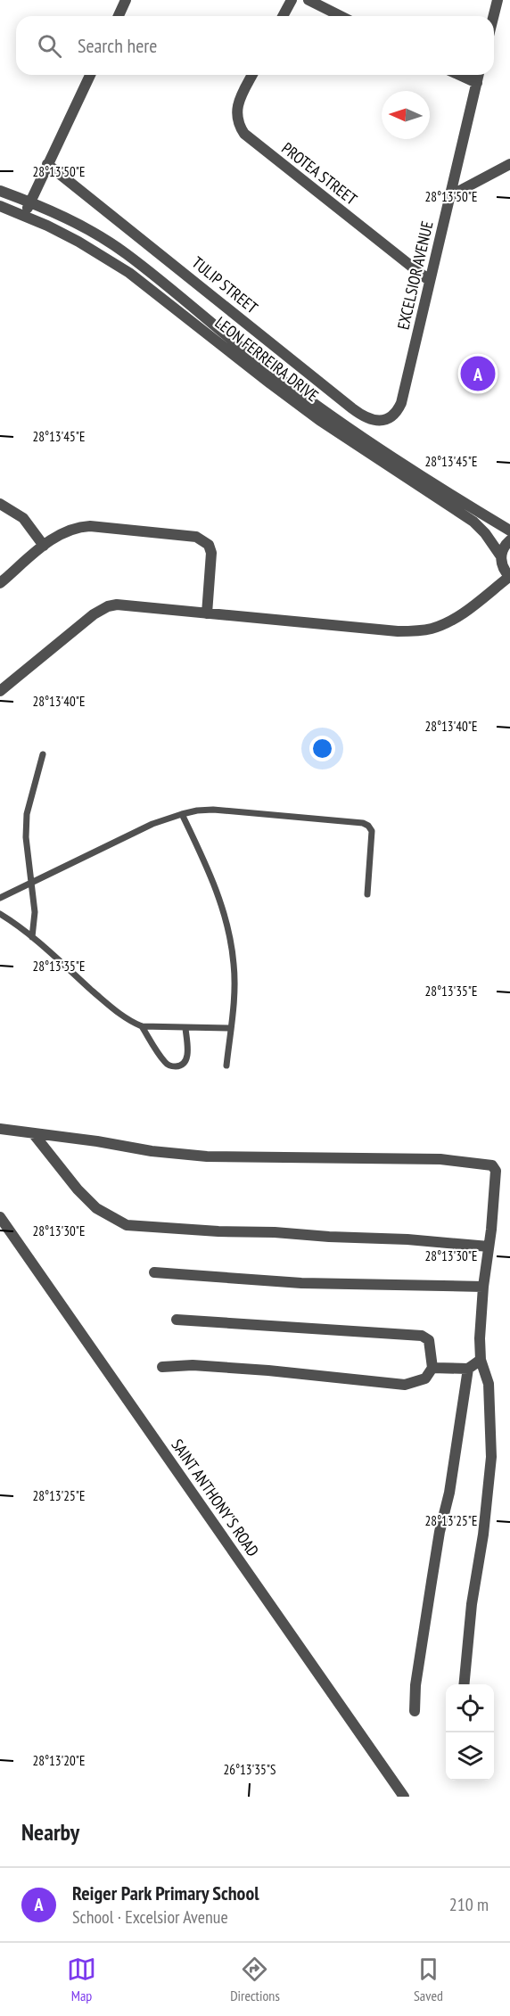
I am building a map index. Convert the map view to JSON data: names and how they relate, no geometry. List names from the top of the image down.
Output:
{
  "streets": {
    "street": [
      "PROTEA STREET",
      "EXCELSIOR AVENUE",
      "TULIP STREET",
      "LEON FERREIRA DRIVE",
      "SAINT ANTHONY'S ROAD"
    ]
  },
  "crossings": [
    ["PROTEA STREET", "EXCELSIOR AVENUE"],
    ["EXCELSIOR AVENUE", "TULIP STREET"]
  ],
  "north": "left",
  "page": {
    "search": "Search here",
    "pins": "A",
    "heading": "Nearby",
    "list": [
      {
        "mark": "A",
        "name": "Reiger Park Primary School",
        "note": "School · Excelsior Avenue",
        "value": "210 m"
      }
    ],
    "nav": ["Map", "Directions", "Saved"]
  },
  "coordinates": [
    "28°13'50\"E",
    "28°13'45\"E",
    "28°13'40\"E",
    "28°13'35\"E",
    "28°13'30\"E",
    "28°13'25\"E",
    "28°13'20\"E",
    "26°13'35\"S"
  ]
}
